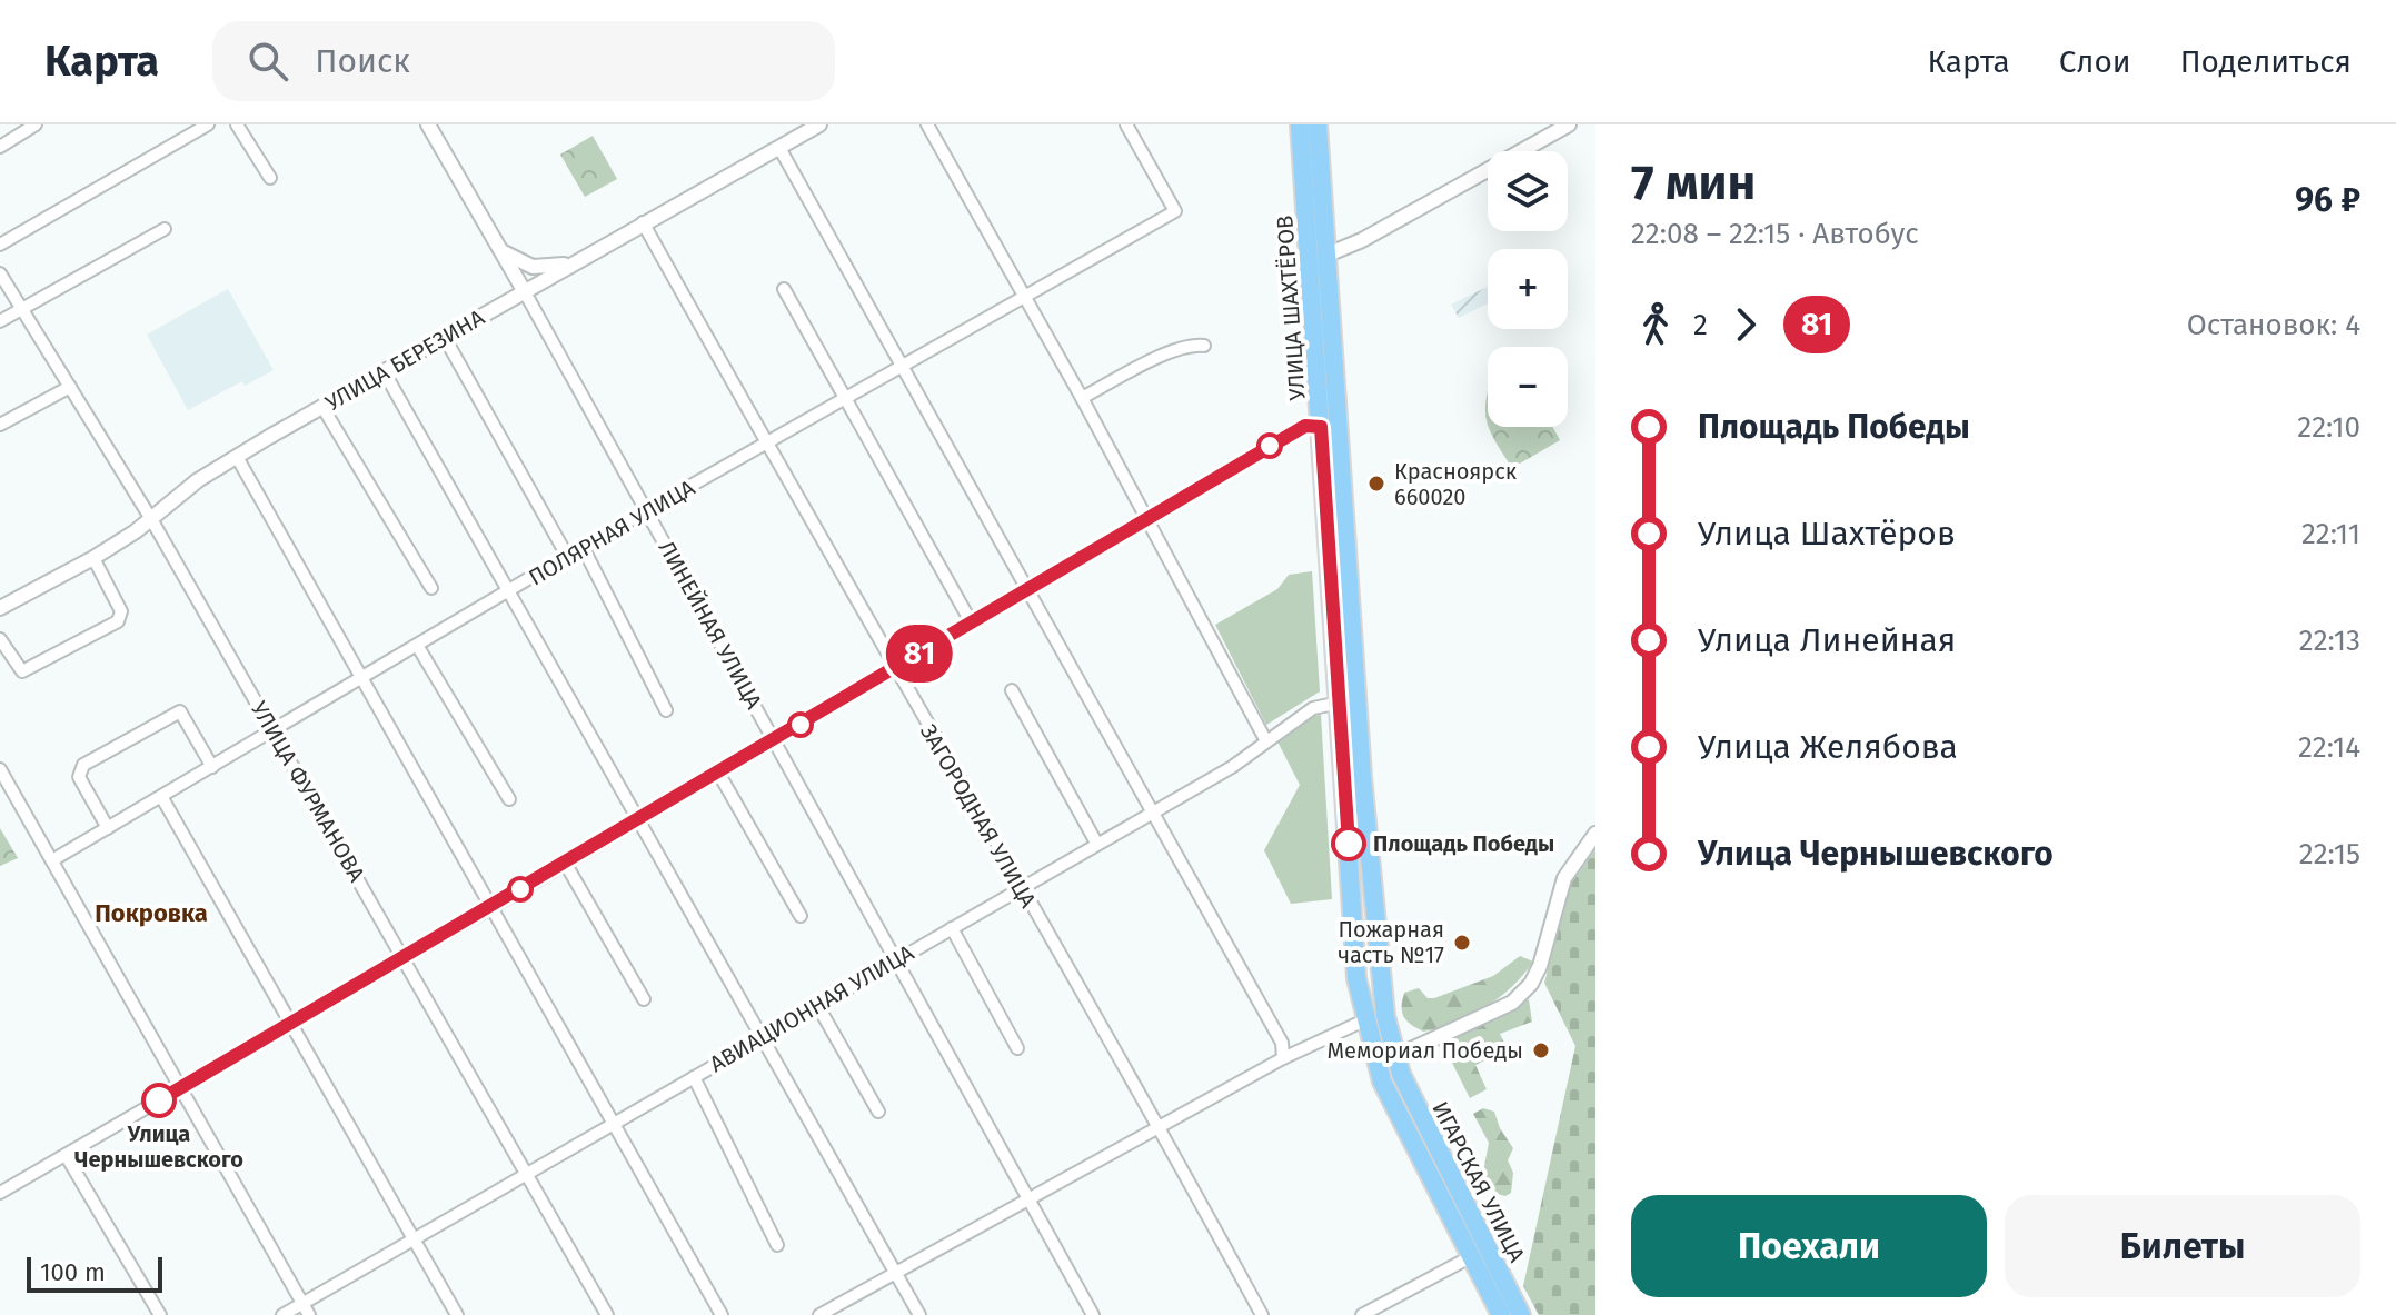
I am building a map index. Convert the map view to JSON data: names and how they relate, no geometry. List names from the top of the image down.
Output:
{
  "streets": {
    "main road": ["УЛИЦА ШАХТЁРОВ", "ИГАРСКАЯ УЛИЦА"],
    "street": [
      "УЛИЦА БЕРЕЗИНА",
      "ПОЛЯРНАЯ УЛИЦА",
      "ЛИНЕЙНАЯ УЛИЦА",
      "УЛИЦА ФУРМАНОВА",
      "ЗАГОРОДНАЯ УЛИЦА",
      "АВИАЦИОННАЯ УЛИЦА"
    ]
  },
  "crossings": [
    ["УЛИЦА ШАХТЁРОВ", "АВИАЦИОННАЯ УЛИЦА"],
    ["УЛИЦА ШАХТЁРОВ", "ИГАРСКАЯ УЛИЦА"],
    ["УЛИЦА БЕРЕЗИНА", "ЛИНЕЙНАЯ УЛИЦА"],
    ["УЛИЦА БЕРЕЗИНА", "УЛИЦА ФУРМАНОВА"],
    ["УЛИЦА БЕРЕЗИНА", "ЗАГОРОДНАЯ УЛИЦА"],
    ["ПОЛЯРНАЯ УЛИЦА", "ЛИНЕЙНАЯ УЛИЦА"],
    ["ПОЛЯРНАЯ УЛИЦА", "УЛИЦА ФУРМАНОВА"],
    ["ПОЛЯРНАЯ УЛИЦА", "ЗАГОРОДНАЯ УЛИЦА"],
    ["ЛИНЕЙНАЯ УЛИЦА", "АВИАЦИОННАЯ УЛИЦА"],
    ["УЛИЦА ФУРМАНОВА", "АВИАЦИОННАЯ УЛИЦА"],
    ["ЗАГОРОДНАЯ УЛИЦА", "АВИАЦИОННАЯ УЛИЦА"]
  ],
  "districts": ["Покровка"],
  "places": [
    "Красноярск 660020",
    "Площадь Победы",
    "Пожарная часть №17",
    "Мемориал Победы",
    "Улица Чернышевского"
  ],
  "lines": ["bus line 81"],
  "scale_bar": "100 m",
  "page": {
    "header": "Карта",
    "search": "Поиск",
    "nav": ["Карта", "Слои", "Поделиться"],
    "on_map": "81",
    "heading": ["7 мин", "22:08 – 22:15 · Автобус", "96 ₽"],
    "map_buttons": ["+", "−"],
    "legs": ["2", "81", "Остановок: 4"],
    "list": [
      {
        "name": "Площадь Победы",
        "value": "22:10"
      },
      {
        "name": "Улица Шахтёров",
        "value": "22:11"
      },
      {
        "name": "Улица Линейная",
        "value": "22:13"
      },
      {
        "name": "Улица Желябова",
        "value": "22:14"
      },
      {
        "name": "Улица Чернышевского",
        "value": "22:15"
      }
    ],
    "buttons": ["Поехали", "Билеты"],
    "scale": "100 m"
  }
}
